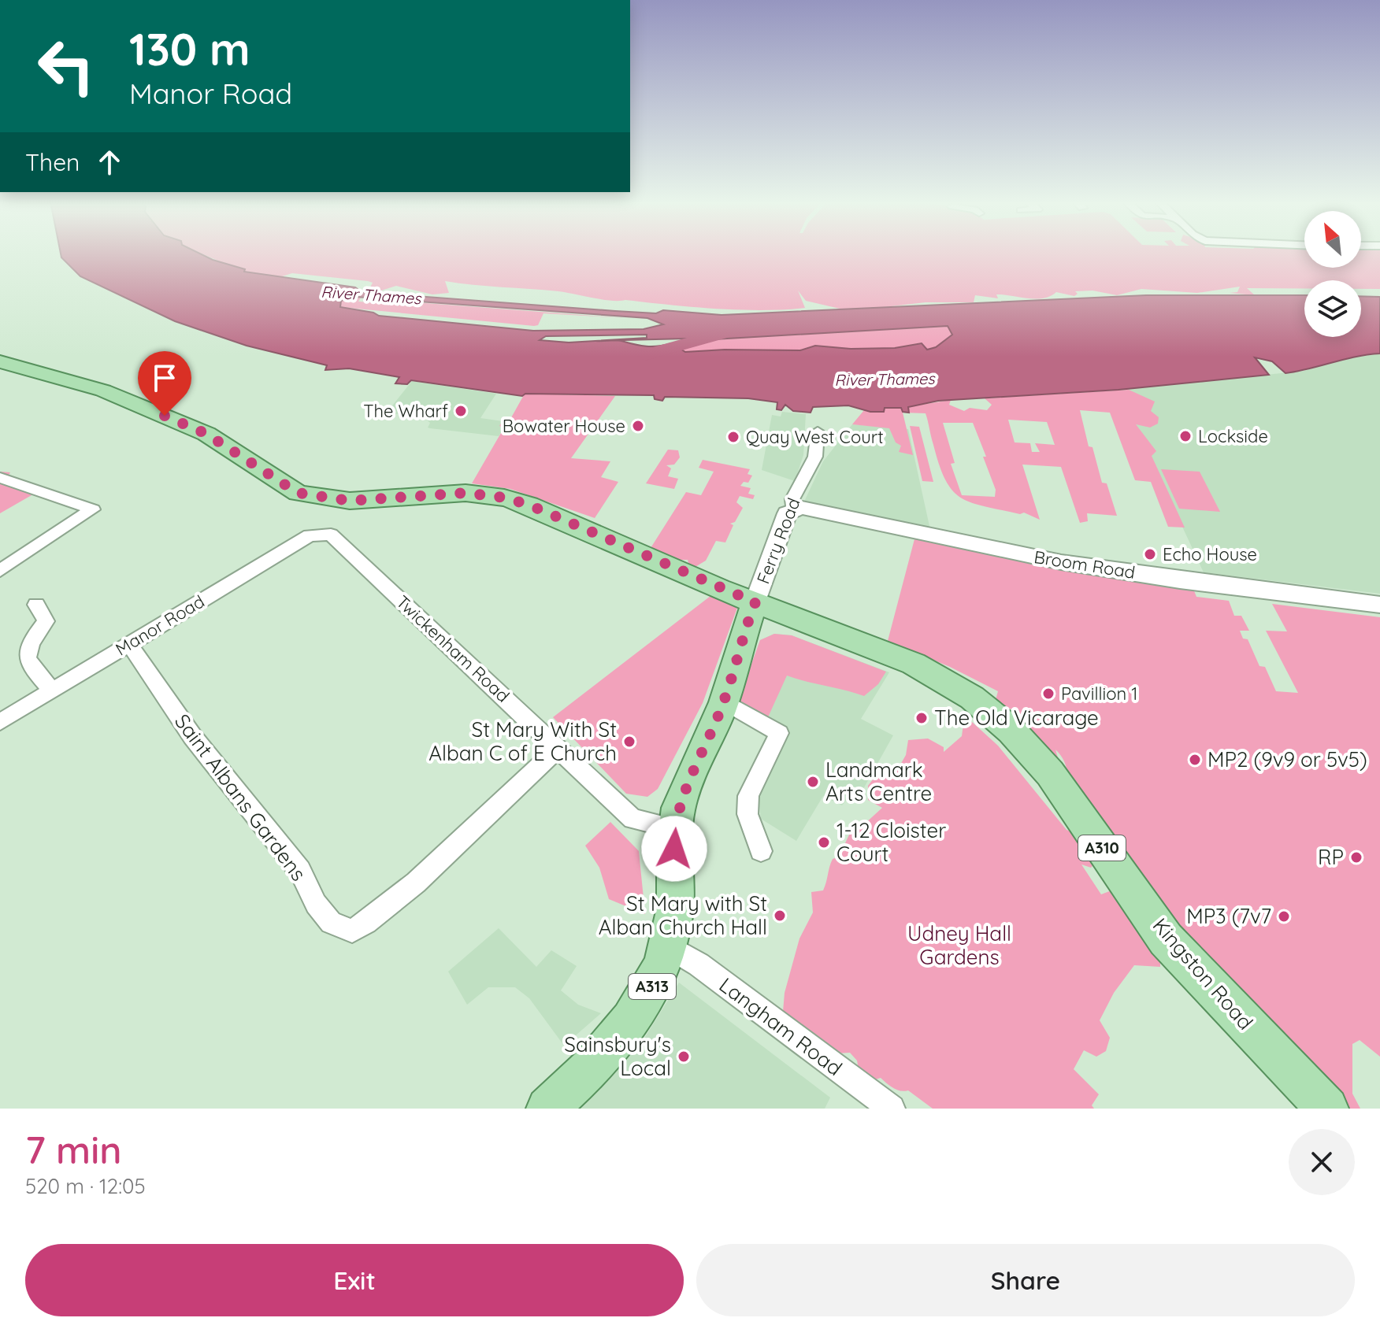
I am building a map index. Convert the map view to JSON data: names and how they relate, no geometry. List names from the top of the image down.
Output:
{
  "streets": {
    "main road": [
      "Ferry Road",
      "A310",
      "Kingston Road",
      "A313"
    ],
    "street": [
      "Broom Road",
      "Manor Road",
      "Twickenham Road",
      "Saint Albans Gardens",
      "Langham Road"
    ]
  },
  "crossings": [
    ["Ferry Road", "Broom Road"],
    ["Ferry Road", "Twickenham Road"],
    ["Ferry Road", "A310"],
    ["Ferry Road", "Kingston Road"],
    ["Ferry Road", "A313"],
    ["Manor Road", "Twickenham Road"],
    ["Manor Road", "Saint Albans Gardens"],
    ["Twickenham Road", "Saint Albans Gardens"],
    ["Twickenham Road", "A313"],
    ["A310", "Kingston Road"],
    ["A313", "Langham Road"]
  ],
  "water": ["River Thames"],
  "parks": ["Udney Hall Gardens"],
  "places": [
    "The Wharf",
    "Bowater House",
    "Lockside",
    "Quay West Court",
    "Echo House",
    "Pavillion 1",
    "The Old Vicarage",
    "St Mary With St Alban C of E Church",
    "MP2 (9v9 or 5v5)",
    "Landmark Arts Centre",
    "1-12 Cloister Court",
    "RP",
    "St Mary with St Alban Church Hall",
    "MP3 (7v7",
    "Sainsbury's Local"
  ],
  "north": "top left",
  "page": {
    "turn": ["130 m", "Manor Road"],
    "then": "Then",
    "heading": ["7 min", "520 m · 12:05"],
    "buttons": ["Exit", "Share"]
  }
}
